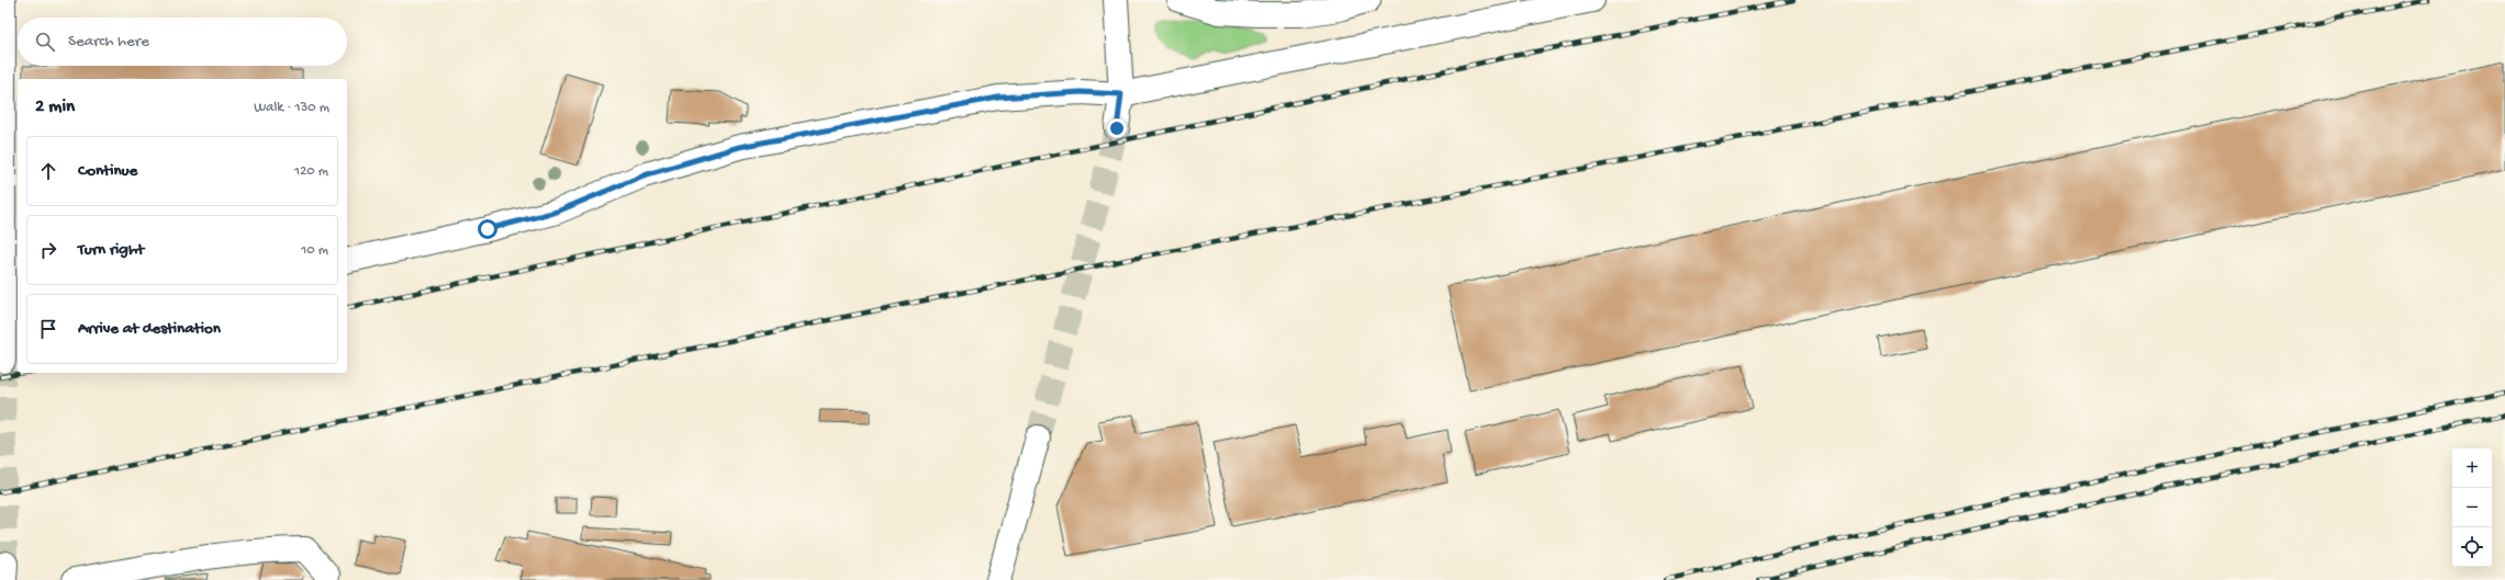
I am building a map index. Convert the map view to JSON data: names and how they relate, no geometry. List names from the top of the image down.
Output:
{
  "page": {
    "search": "Search here",
    "heading": ["2 min", "Walk · 130 m"],
    "list": [
      ["Continue", "120 m"],
      ["Turn right", "10 m"],
      "Arrive at destination"
    ],
    "map_buttons": ["+", "−"]
  }
}
